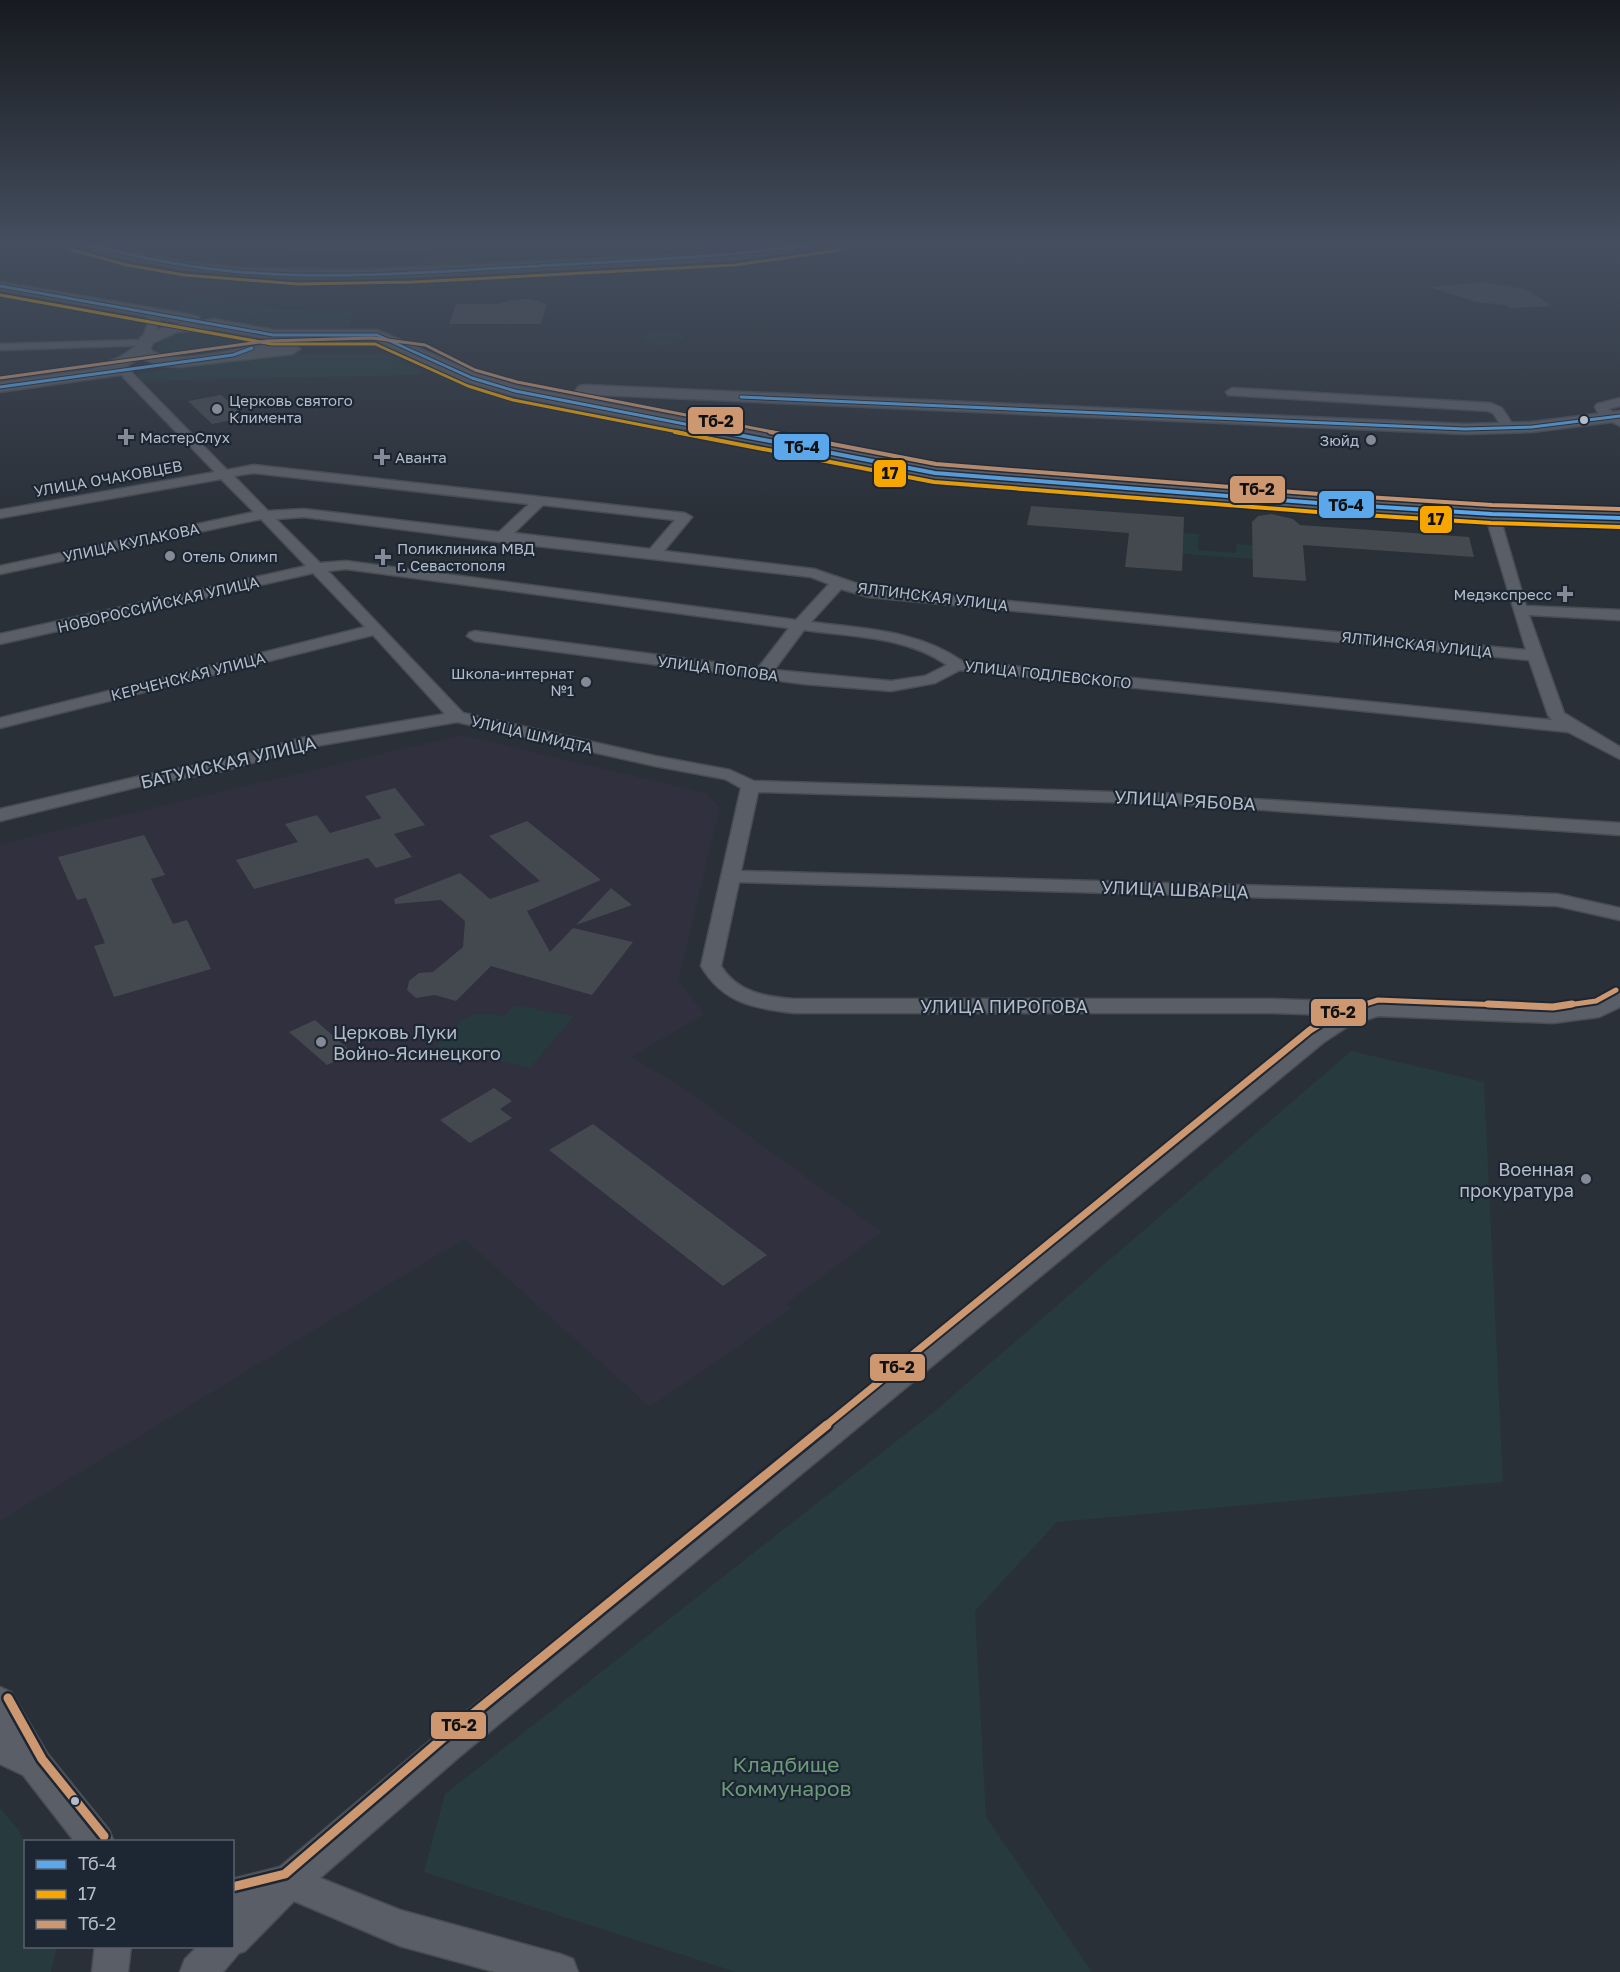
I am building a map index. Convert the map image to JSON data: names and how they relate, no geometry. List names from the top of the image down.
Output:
{
  "streets": {
    "street": [
      "УЛИЦА ОЧАКОВЦЕВ",
      "УЛИЦА КУЛАКОВА",
      "ЯЛТИНСКАЯ УЛИЦА",
      "НОВОРОССИЙСКАЯ УЛИЦА",
      "УЛИЦА ПОПОВА",
      "УЛИЦА ГОДЛЕВСКОГО",
      "КЕРЧЕНСКАЯ УЛИЦА",
      "УЛИЦА ШМИДТА",
      "БАТУМСКАЯ УЛИЦА",
      "УЛИЦА РЯБОВА",
      "УЛИЦА ШВАРЦА",
      "УЛИЦА ПИРОГОВА"
    ]
  },
  "crossings": [
    ["УЛИЦА ОЧАКОВЦЕВ", "ЯЛТИНСКАЯ УЛИЦА"],
    ["УЛИЦА ОЧАКОВЦЕВ", "УЛИЦА ШМИДТА"],
    ["УЛИЦА КУЛАКОВА", "ЯЛТИНСКАЯ УЛИЦА"],
    ["УЛИЦА КУЛАКОВА", "УЛИЦА ШМИДТА"],
    ["ЯЛТИНСКАЯ УЛИЦА", "УЛИЦА ШМИДТА"],
    ["НОВОРОССИЙСКАЯ УЛИЦА", "УЛИЦА ГОДЛЕВСКОГО"],
    ["НОВОРОССИЙСКАЯ УЛИЦА", "УЛИЦА ШМИДТА"],
    ["УЛИЦА ПОПОВА", "УЛИЦА ГОДЛЕВСКОГО"],
    ["УЛИЦА ГОДЛЕВСКОГО", "УЛИЦА ШМИДТА"],
    ["КЕРЧЕНСКАЯ УЛИЦА", "УЛИЦА ШМИДТА"],
    ["УЛИЦА ШМИДТА", "БАТУМСКАЯ УЛИЦА"],
    ["УЛИЦА ШМИДТА", "УЛИЦА РЯБОВА"],
    ["УЛИЦА ШВАРЦА", "УЛИЦА ПИРОГОВА"]
  ],
  "parks": ["Кладбище Коммунаров"],
  "places": {
    "other": [
      "Церковь святого Климента",
      "Зюйд",
      "Отель Олимп",
      "Школа-интернат №1",
      "Церковь Луки Войно-Ясинецкого",
      "Военная прокуратура"
    ],
    "health": [
      "МастерСлух",
      "Аванта",
      "Поликлиника МВД г. Севастополя",
      "Медэкспресс"
    ]
  },
  "lines": ["transit line Тб-4", "transit line 17", "transit line Тб-2"],
  "legend": ["Тб-4", "17", "Тб-2"]
}
